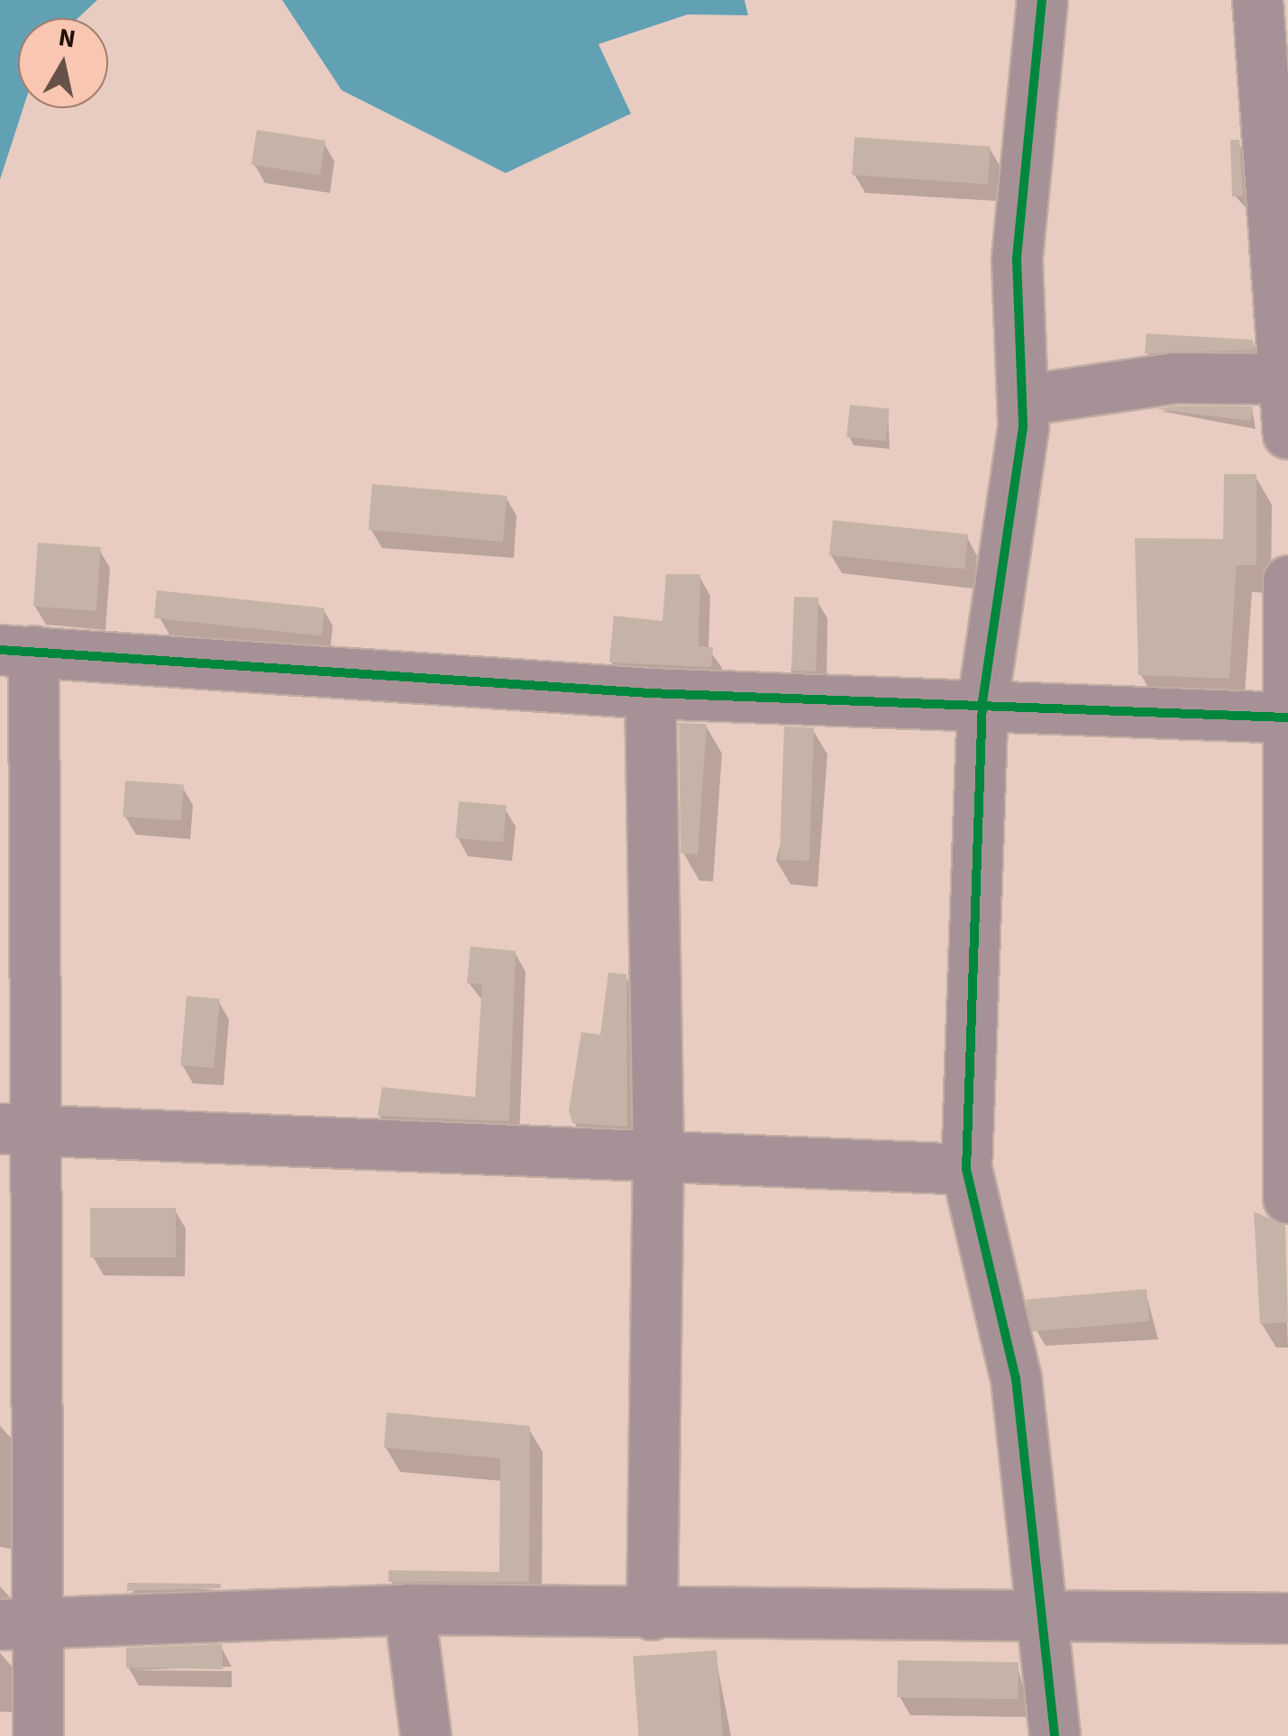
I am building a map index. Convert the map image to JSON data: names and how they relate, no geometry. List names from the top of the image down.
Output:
{
  "north": "top"
}
